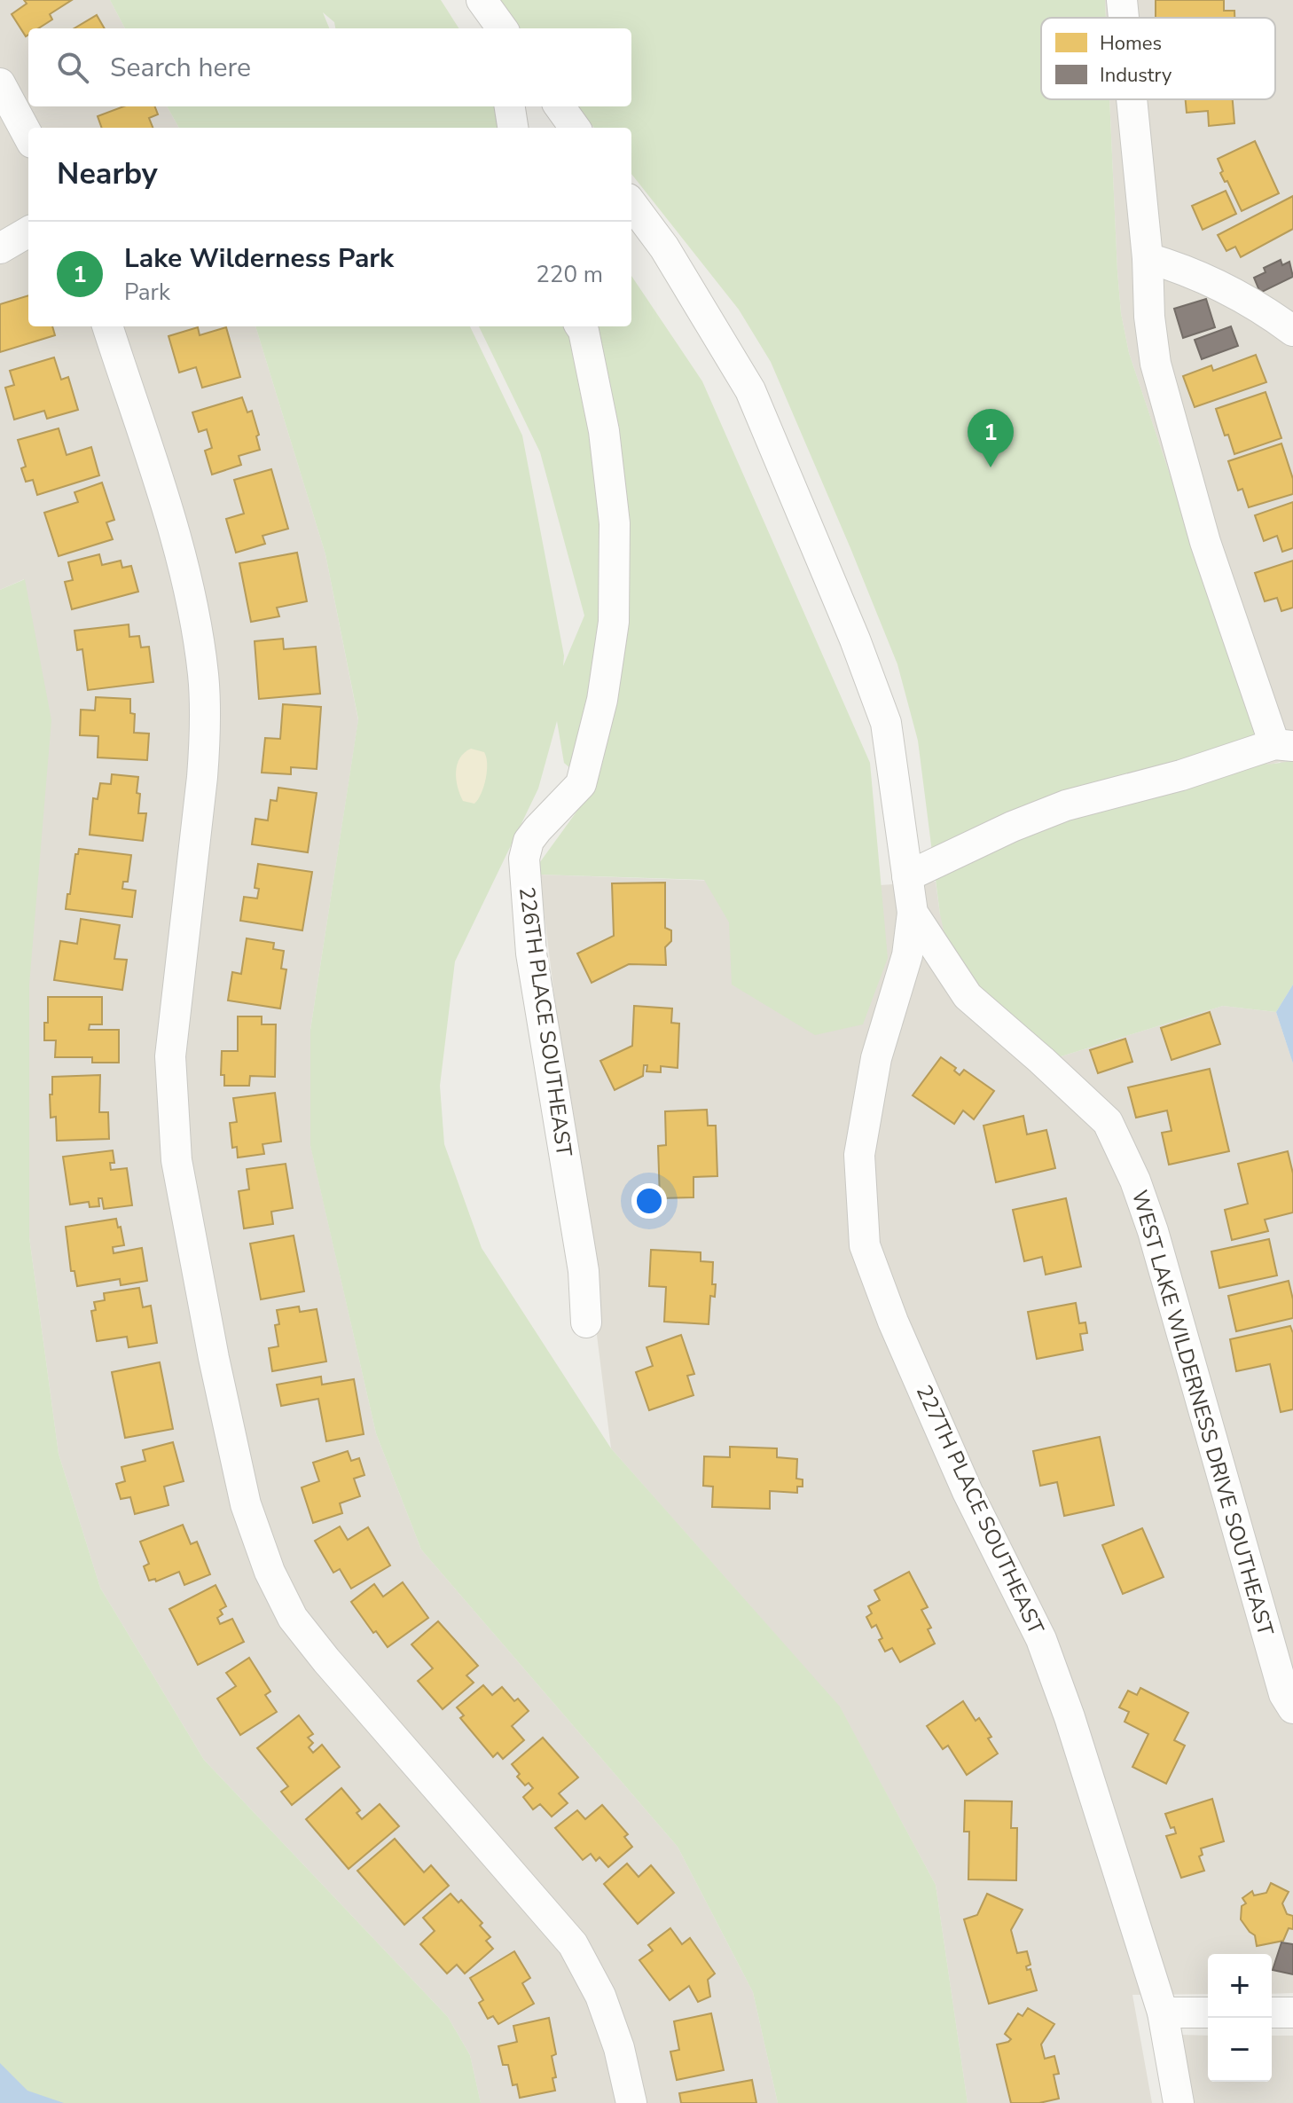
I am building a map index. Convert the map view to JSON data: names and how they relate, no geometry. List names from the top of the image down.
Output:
{
  "streets": {
    "street": ["226TH PLACE SOUTHEAST", "WEST LAKE WILDERNESS DRIVE SOUTHEAST", "227TH PLACE SOUTHEAST"]
  },
  "crossings": [
    ["WEST LAKE WILDERNESS DRIVE SOUTHEAST", "227TH PLACE SOUTHEAST"]
  ],
  "legend": ["Homes", "Industry"],
  "page": {
    "search": "Search here",
    "heading": "Nearby",
    "list": [
      {
        "mark": "1",
        "name": "Lake Wilderness Park",
        "note": "Park",
        "value": "220 m"
      }
    ],
    "pins": "1",
    "map_buttons": ["+", "−"]
  }
}
